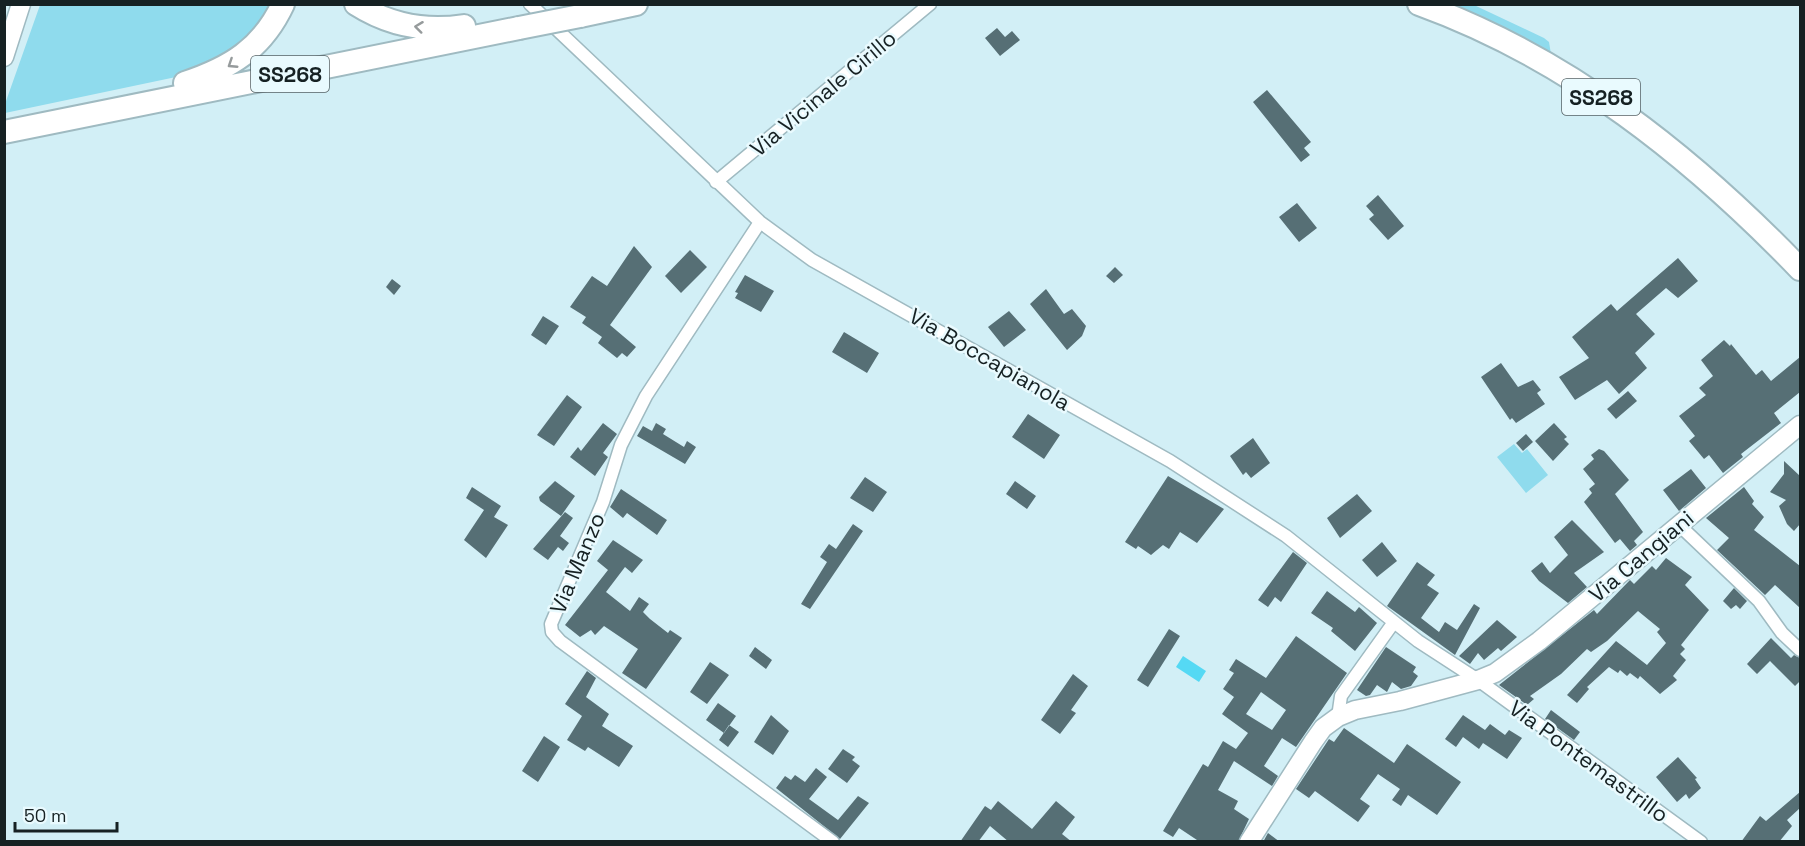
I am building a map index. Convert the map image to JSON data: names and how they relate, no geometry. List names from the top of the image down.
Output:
{
  "streets": {
    "highway": ["SS268"],
    "street": [
      "Via Vicinale Cirillo",
      "Via Boccapianola",
      "Via Cangiani",
      "Via Manzo",
      "Via Pontemastrillo"
    ]
  },
  "crossings": [
    ["Via Vicinale Cirillo", "Via Boccapianola"],
    ["Via Boccapianola", "Via Cangiani"],
    ["Via Boccapianola", "Via Manzo"],
    ["Via Boccapianola", "Via Pontemastrillo"],
    ["Via Cangiani", "Via Pontemastrillo"]
  ],
  "scale_bar": "50 m"
}
